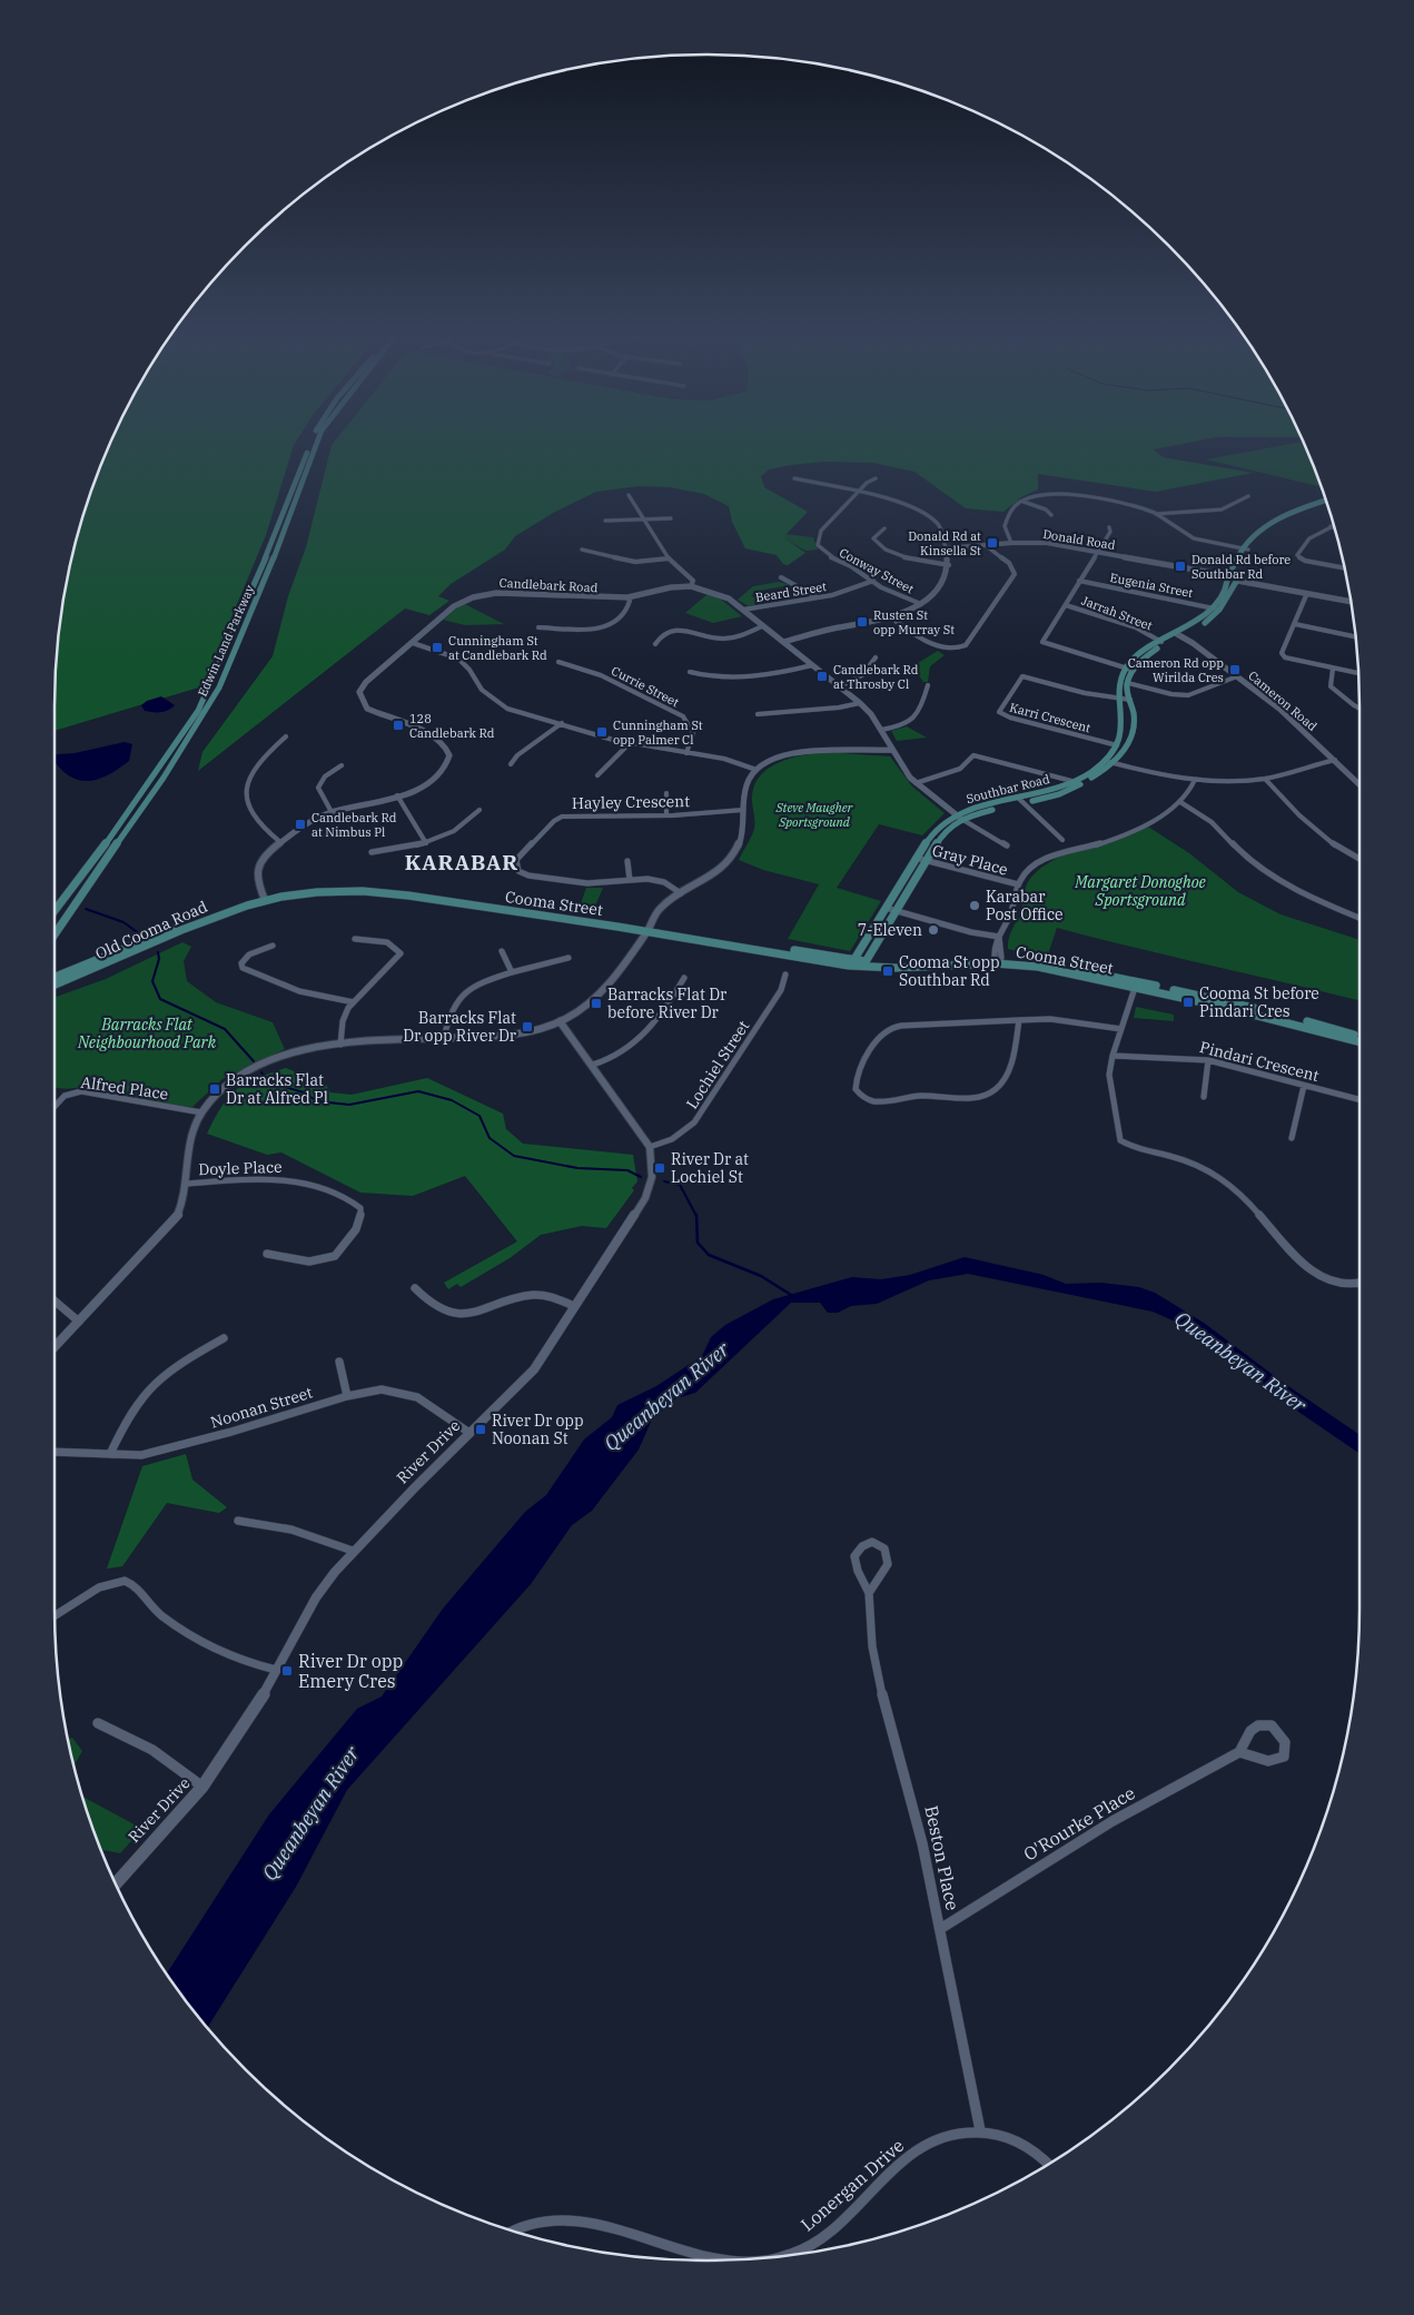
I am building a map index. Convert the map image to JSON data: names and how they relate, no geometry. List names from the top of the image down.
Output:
{
  "streets": {
    "main road": [
      "Edwin Land Parkway",
      "Southbar Road",
      "Cooma Street",
      "Old Cooma Road"
    ],
    "street": [
      "Donald Road",
      "Conway Street",
      "Candlebark Road",
      "Eugenia Street",
      "Beard Street",
      "Jarrah Street",
      "Currie Street",
      "Cameron Road",
      "Karri Crescent",
      "Hayley Crescent",
      "Gray Place",
      "Pindari Crescent",
      "Lochiel Street",
      "Alfred Place",
      "Doyle Place",
      "Noonan Street",
      "River Drive",
      "O'Rourke Place",
      "Beston Place",
      "Lonergan Drive"
    ]
  },
  "crossings": [
    ["Conway Street", "Beard Street"],
    ["Candlebark Road", "Beard Street"],
    ["Candlebark Road", "Southbar Road"],
    ["Candlebark Road", "Cooma Street"],
    ["Candlebark Road", "Old Cooma Road"],
    ["Karri Crescent", "Southbar Road"],
    ["Southbar Road", "Gray Place"],
    ["Southbar Road", "Cooma Street"],
    ["Cooma Street", "Old Cooma Road"],
    ["Lochiel Street", "River Drive"],
    ["Noonan Street", "River Drive"],
    ["O'Rourke Place", "Beston Place"],
    ["Beston Place", "Lonergan Drive"]
  ],
  "districts": ["KARABAR"],
  "water": ["Queanbeyan River"],
  "parks": ["Steve Maugher Sportsground", "Margaret Donoghoe Sportsground", "Barracks Flat Neighbourhood Park"],
  "places": {
    "transit": [
      "Donald Rd at Kinsella St",
      "Donald Rd before Southbar Rd",
      "Rusten St opp Murray St",
      "Cunningham St at Candlebark Rd",
      "Cameron Rd opp Wirilda Cres",
      "Candlebark Rd at Throsby Cl",
      "128 Candlebark Rd",
      "Cunningham St opp Palmer Cl",
      "Candlebark Rd at Nimbus Pl",
      "Cooma St opp Southbar Rd",
      "Cooma St before Pindari Cres",
      "Barracks Flat Dr before River Dr",
      "Barracks Flat Dr opp River Dr",
      "Barracks Flat Dr at Alfred Pl",
      "River Dr at Lochiel St",
      "River Dr opp Noonan St",
      "River Dr opp Emery Cres"
    ],
    "other": ["Karabar Post Office", "7-Eleven"]
  }
}
